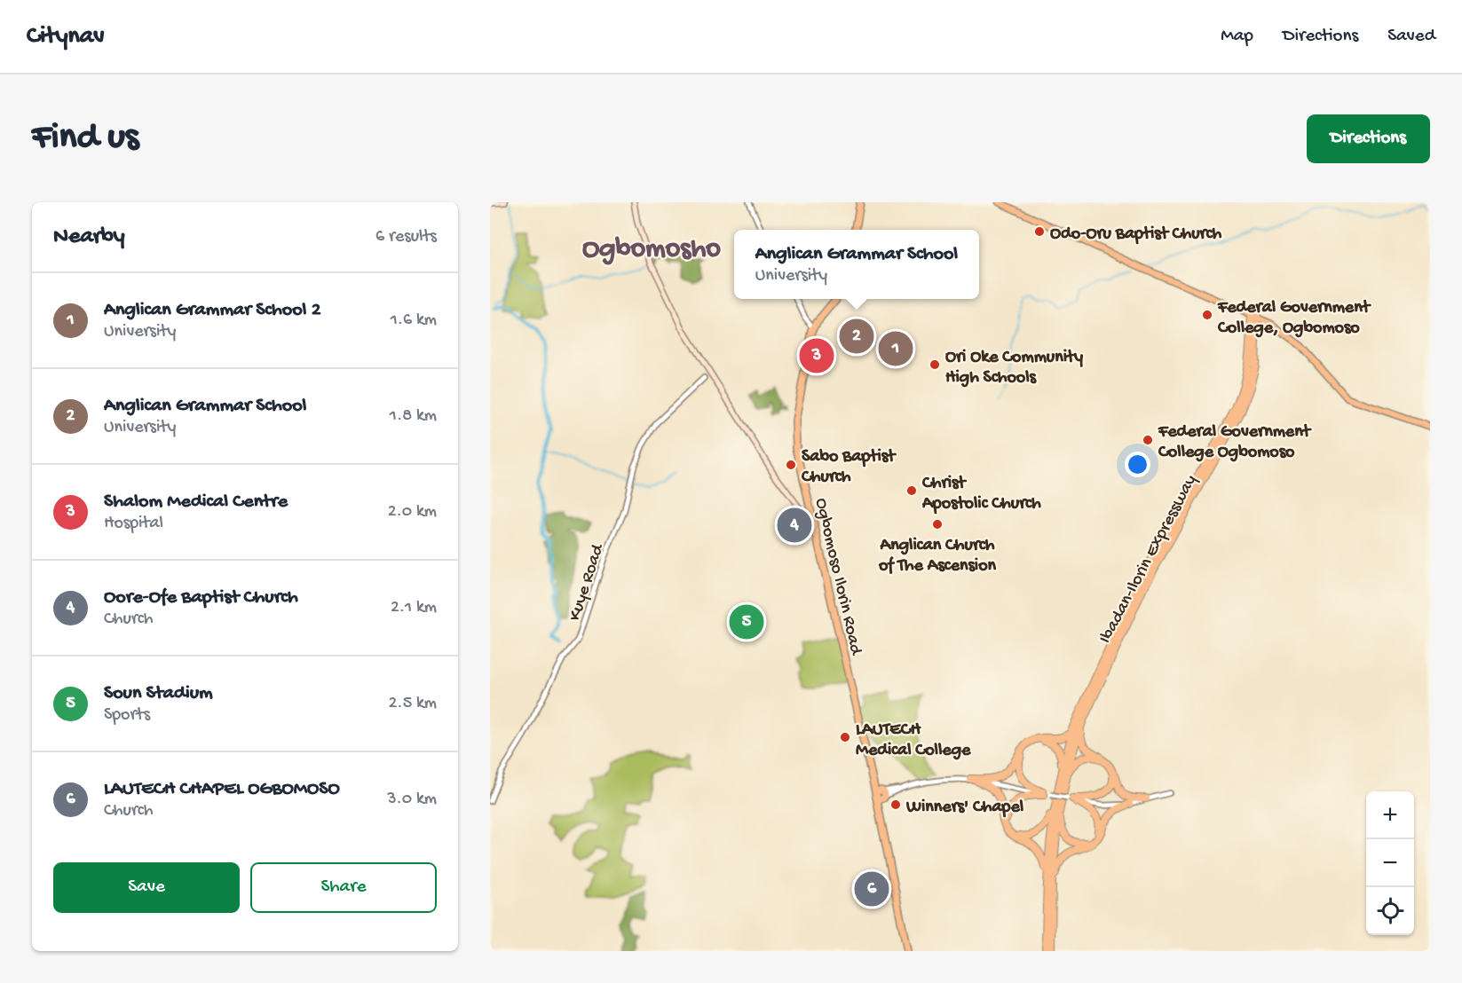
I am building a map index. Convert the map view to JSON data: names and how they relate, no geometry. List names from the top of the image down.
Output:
{
  "streets": {
    "highway": ["Ibadan-Ilorin Expressway", "Ogbomoso Ilorin Road"],
    "street": ["Kuye Road"]
  },
  "districts": ["Ogbomosho"],
  "places": [
    "Odo-Oru Baptist Church",
    "Federal Government College, Ogbomoso",
    "Ori Oke Community High Schools",
    "Federal Government College Ogbomoso",
    "Sabo Baptist Church",
    "Christ Apostolic Church",
    "Anglican Church of The Ascension",
    "LAUTECH Medical College",
    "Winners' Chapel"
  ],
  "page": {
    "header": "Citynav",
    "nav": ["Map", "Directions", "Saved"],
    "buttons": [
      "Directions",
      ["Save", "Share"]
    ],
    "title": "Find us",
    "heading": ["Nearby", "6 results"],
    "popup": ["Anglican Grammar School", "University"],
    "list": [
      {
        "mark": "1",
        "name": "Anglican Grammar School 2",
        "note": "University",
        "value": "1.6 km"
      },
      {
        "mark": "2",
        "name": "Anglican Grammar School",
        "note": "University",
        "value": "1.8 km"
      },
      {
        "mark": "3",
        "name": "Shalom Medical Centre",
        "note": "Hospital",
        "value": "2.0 km"
      },
      {
        "mark": "4",
        "name": "Oore-Ofe Baptist Church",
        "note": "Church",
        "value": "2.1 km"
      },
      {
        "mark": "5",
        "name": "Soun Stadium",
        "note": "Sports",
        "value": "2.5 km"
      },
      {
        "mark": "6",
        "name": "LAUTECH CHAPEL OGBOMOSO",
        "note": "Church",
        "value": "3.0 km"
      }
    ],
    "pins": [
      "2",
      "1",
      "3",
      "4",
      "5",
      "6"
    ],
    "map_buttons": ["+", "−"]
  }
}
